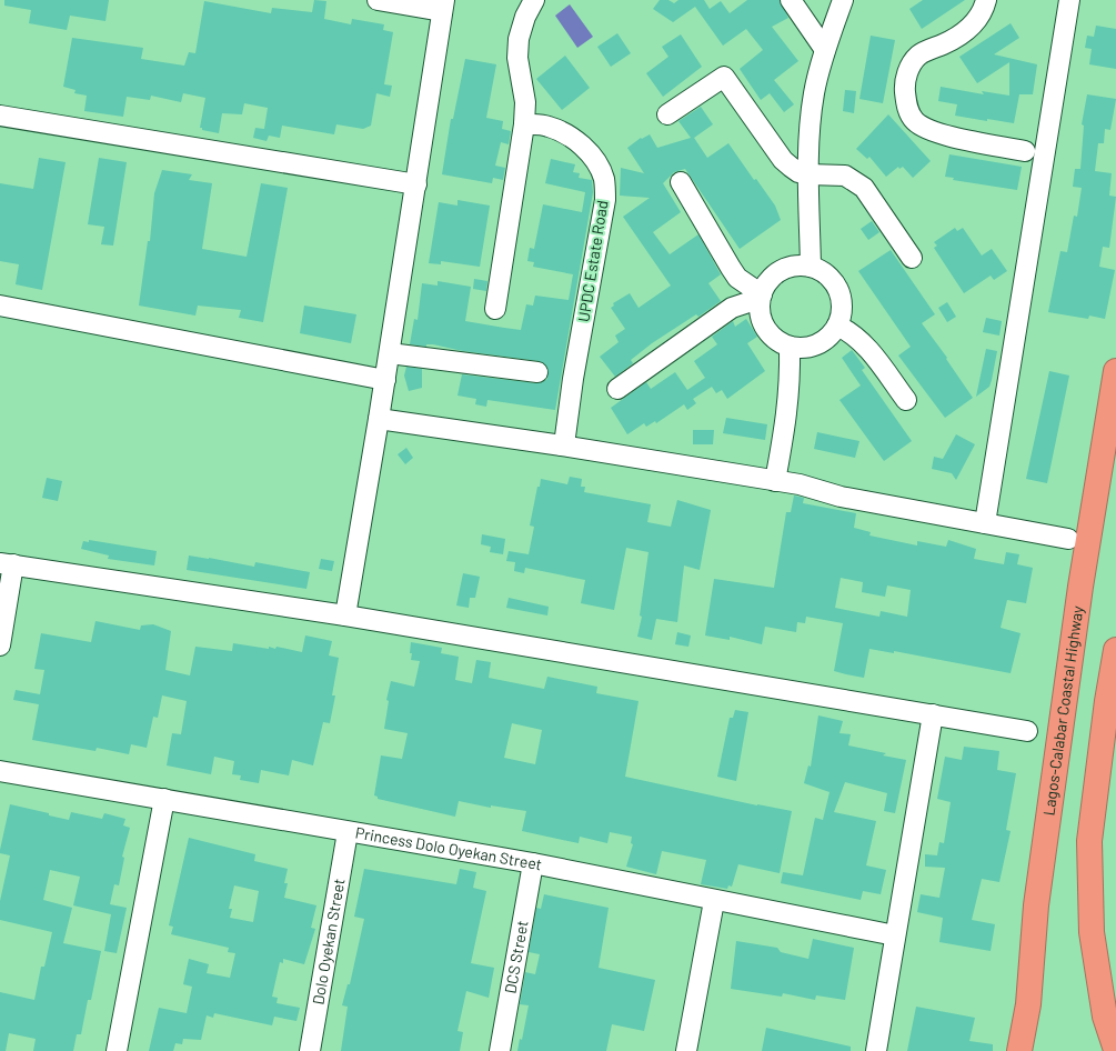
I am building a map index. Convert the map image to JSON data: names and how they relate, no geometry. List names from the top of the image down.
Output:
{
  "streets": {
    "highway": ["Lagos-Calabar Coastal Highway"],
    "street": [
      "UPDC Estate Road",
      "Princess Dolo Oyekan Street",
      "Dolo Oyekan Street",
      "DCS Street"
    ]
  },
  "crossings": [
    ["Princess Dolo Oyekan Street", "Dolo Oyekan Street"],
    ["Princess Dolo Oyekan Street", "DCS Street"]
  ]
}
